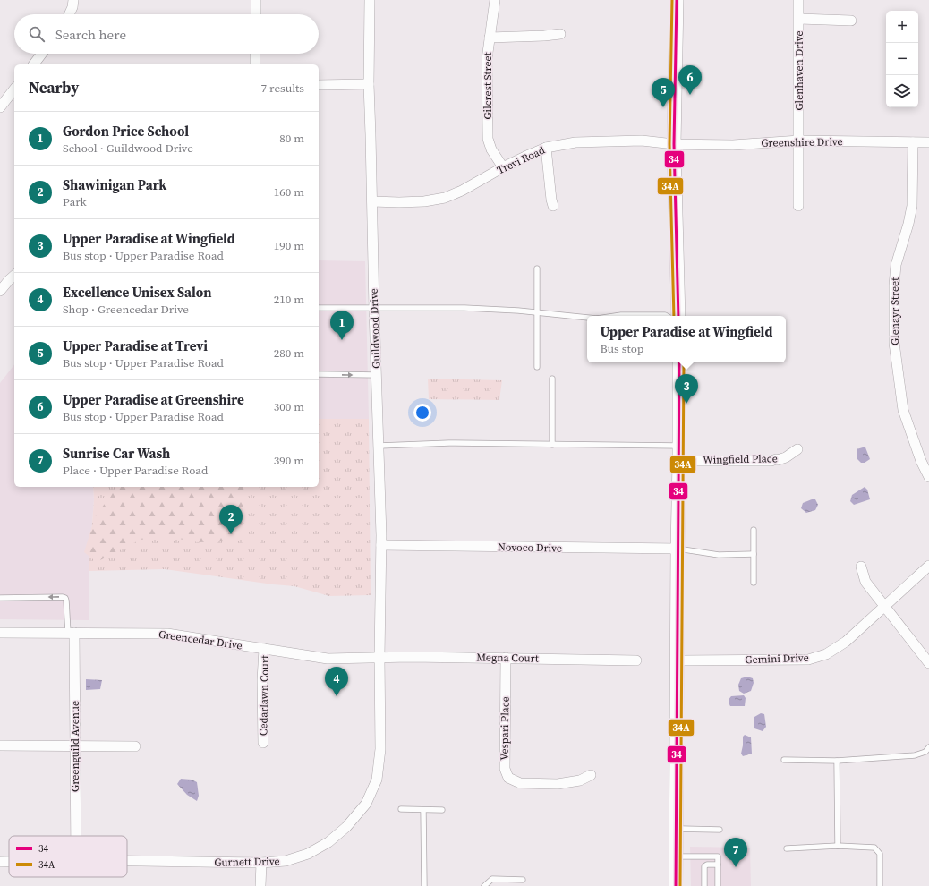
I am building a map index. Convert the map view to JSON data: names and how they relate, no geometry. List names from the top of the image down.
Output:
{
  "streets": {
    "street": [
      "Glenhaven Drive",
      "Gilcrest Street",
      "Greenshire Drive",
      "Trevi Road",
      "Glenayr Street",
      "Guildwood Drive",
      "Wingfield Place",
      "Novoco Drive",
      "Greencedar Drive",
      "Megna Court",
      "Gemini Drive",
      "Cedarlawn Court",
      "Vespari Place",
      "Greenguild Avenue",
      "Gurnett Drive"
    ]
  },
  "crossings": [
    ["Glenhaven Drive", "Greenshire Drive"],
    ["Gilcrest Street", "Trevi Road"],
    ["Greenshire Drive", "Trevi Road"],
    ["Greenshire Drive", "Glenayr Street"],
    ["Trevi Road", "Guildwood Drive"],
    ["Guildwood Drive", "Novoco Drive"],
    ["Guildwood Drive", "Greencedar Drive"],
    ["Guildwood Drive", "Megna Court"],
    ["Guildwood Drive", "Gurnett Drive"],
    ["Greencedar Drive", "Megna Court"],
    ["Greencedar Drive", "Cedarlawn Court"],
    ["Greencedar Drive", "Greenguild Avenue"],
    ["Greencedar Drive", "Gurnett Drive"],
    ["Megna Court", "Vespari Place"],
    ["Megna Court", "Gurnett Drive"]
  ],
  "lines": ["transit line 34", "transit line 34A"],
  "legend": ["34", "34A"],
  "page": {
    "map_buttons": ["+", "−"],
    "search": "Search here",
    "heading": ["Nearby", "7 results"],
    "pins": [
      "6",
      "5",
      "1",
      "3",
      "2",
      "4",
      "7"
    ],
    "list": [
      {
        "mark": "1",
        "name": "Gordon Price School",
        "note": "School · Guildwood Drive",
        "value": "80 m"
      },
      {
        "mark": "2",
        "name": "Shawinigan Park",
        "note": "Park",
        "value": "160 m"
      },
      {
        "mark": "3",
        "name": "Upper Paradise at Wingfield",
        "note": "Bus stop · Upper Paradise Road",
        "value": "190 m"
      },
      {
        "mark": "4",
        "name": "Excellence Unisex Salon",
        "note": "Shop · Greencedar Drive",
        "value": "210 m"
      },
      {
        "mark": "5",
        "name": "Upper Paradise at Trevi",
        "note": "Bus stop · Upper Paradise Road",
        "value": "280 m"
      },
      {
        "mark": "6",
        "name": "Upper Paradise at Greenshire",
        "note": "Bus stop · Upper Paradise Road",
        "value": "300 m"
      },
      {
        "mark": "7",
        "name": "Sunrise Car Wash",
        "note": "Place · Upper Paradise Road",
        "value": "390 m"
      }
    ],
    "popup": ["Upper Paradise at Wingfield", "Bus stop"]
  }
}
